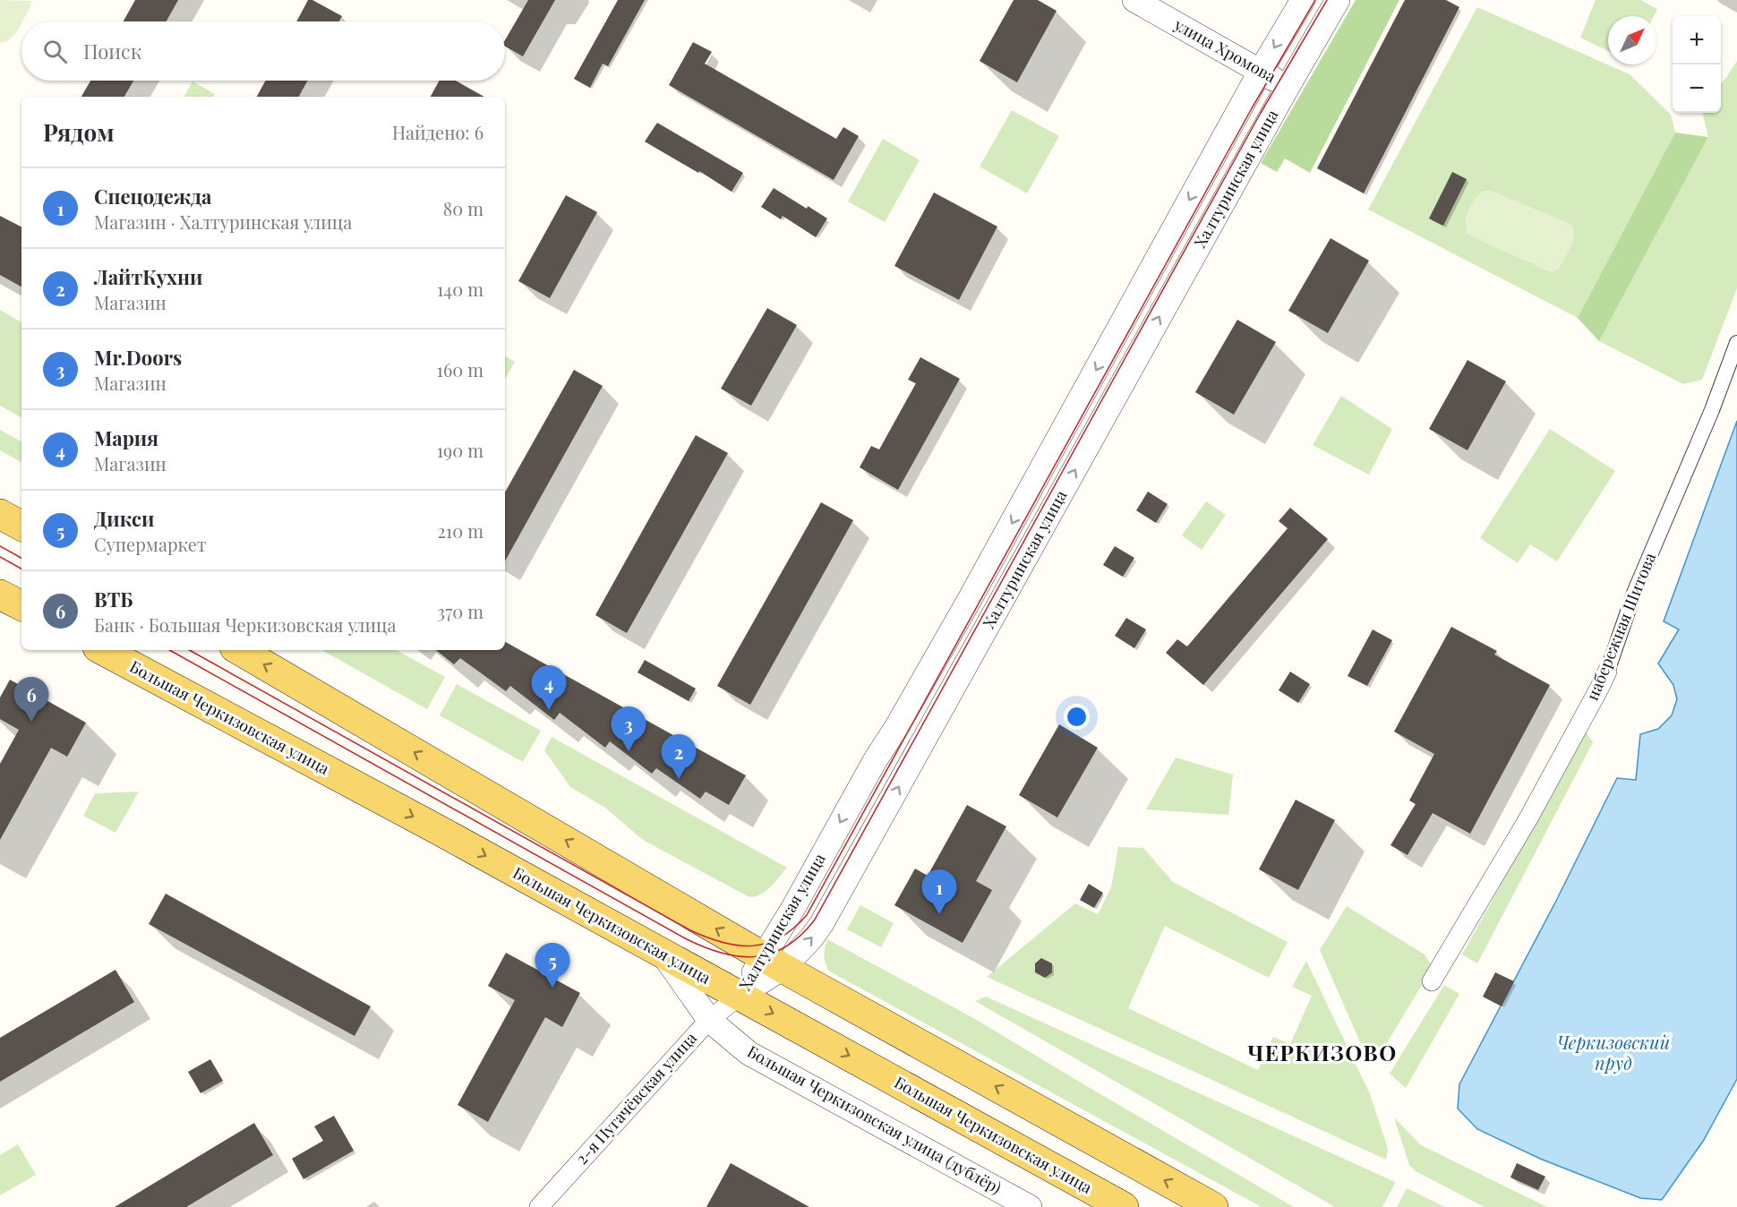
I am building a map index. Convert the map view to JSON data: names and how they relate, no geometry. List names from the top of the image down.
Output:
{
  "streets": {
    "main road": ["Большая Черкизовская улица"],
    "street": [
      "улица Хромова",
      "Халтуринская улица",
      "набережная Шитова",
      "2-я Пугачёвская улица",
      "Большая Черкизовская улица (дублёр)"
    ]
  },
  "crossings": [
    ["улица Хромова", "Халтуринская улица"],
    ["Халтуринская улица", "Большая Черкизовская улица"],
    ["Халтуринская улица", "2-я Пугачёвская улица"],
    ["Большая Черкизовская улица", "2-я Пугачёвская улица"],
    ["Большая Черкизовская улица", "Большая Черкизовская улица (дублёр)"],
    ["2-я Пугачёвская улица", "Большая Черкизовская улица (дублёр)"]
  ],
  "districts": ["ЧЕРКИЗОВО"],
  "water": ["Черкизовский пруд"],
  "north": "top right",
  "page": {
    "map_buttons": ["+", "−"],
    "search": "Поиск",
    "heading": ["Рядом", "Найдено: 6"],
    "list": [
      {
        "mark": "1",
        "name": "Спецодежда",
        "note": "Магазин · Халтуринская улица",
        "value": "80 m"
      },
      {
        "mark": "2",
        "name": "ЛайтКухни",
        "note": "Магазин",
        "value": "140 m"
      },
      {
        "mark": "3",
        "name": "Mr.Doors",
        "note": "Магазин",
        "value": "160 m"
      },
      {
        "mark": "4",
        "name": "Мария",
        "note": "Магазин",
        "value": "190 m"
      },
      {
        "mark": "5",
        "name": "Дикси",
        "note": "Супермаркет",
        "value": "210 m"
      },
      {
        "mark": "6",
        "name": "ВТБ",
        "note": "Банк · Большая Черкизовская улица",
        "value": "370 m"
      }
    ],
    "pins": [
      "4",
      "6",
      "3",
      "2",
      "1",
      "5"
    ]
  }
}
